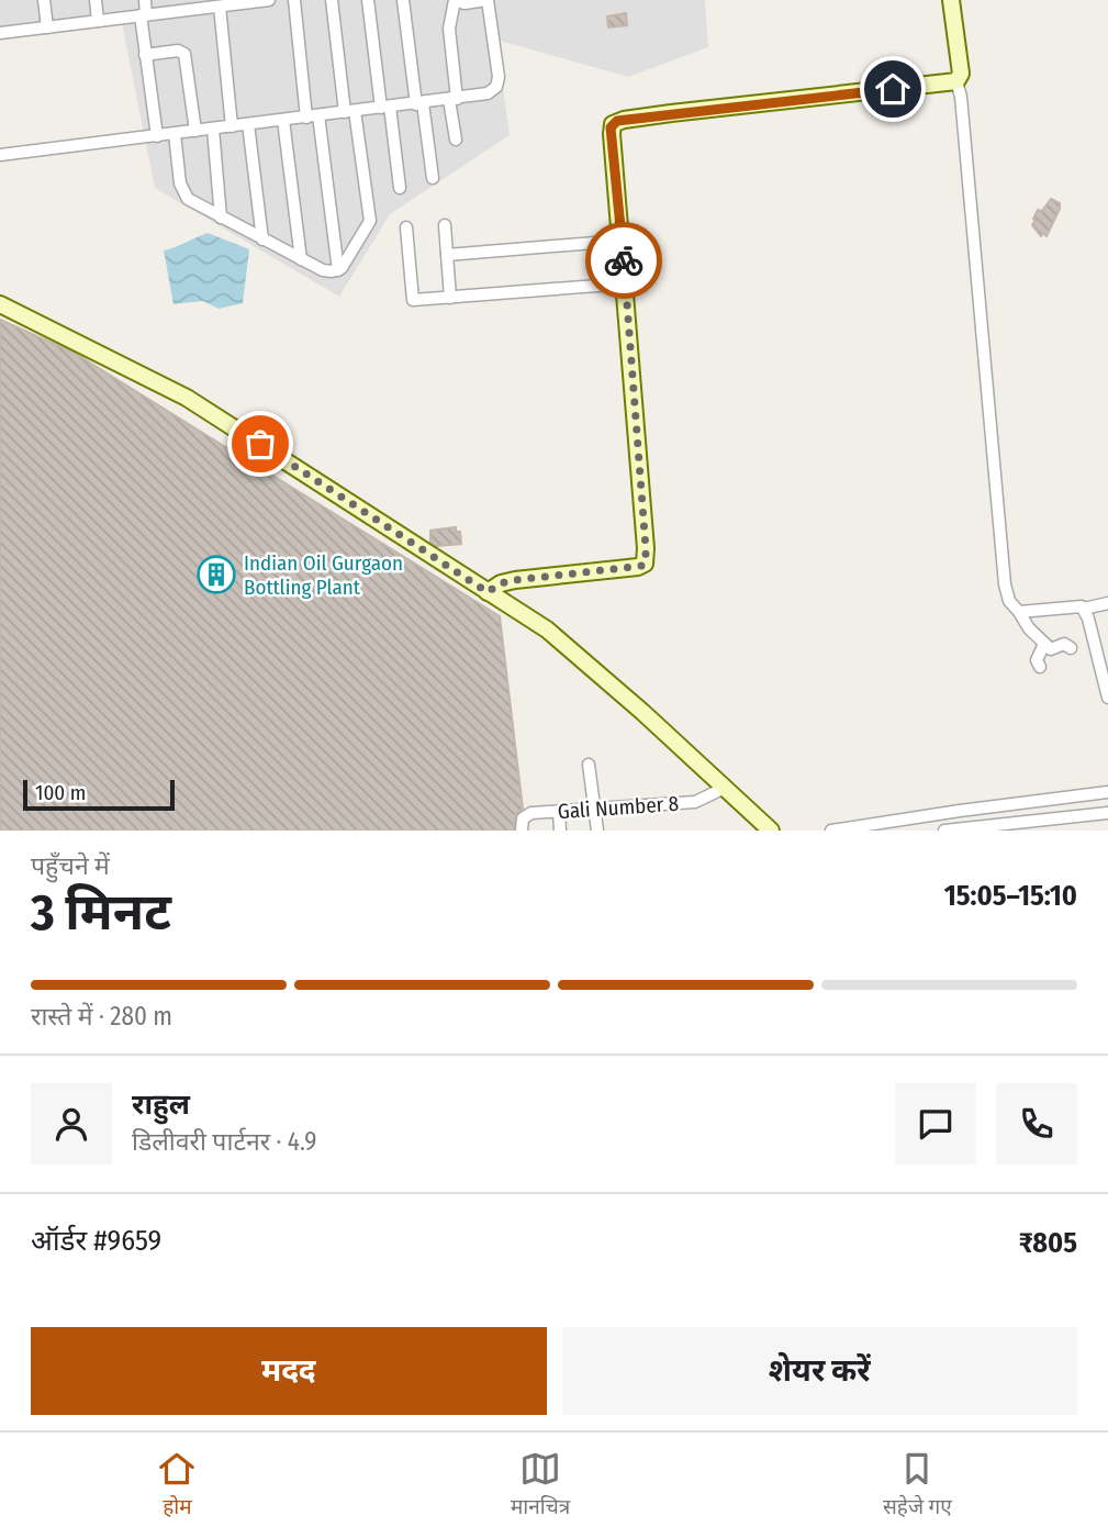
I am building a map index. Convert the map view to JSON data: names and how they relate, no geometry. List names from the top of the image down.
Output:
{
  "streets": {
    "street": ["Gali Number 8"]
  },
  "places": {
    "building": ["Indian Oil Gurgaon Bottling Plant"]
  },
  "scale_bar": "100 m",
  "page": {
    "scale": "100 m",
    "heading": ["3 मिनट", "पहुँचने में", "15:05–15:10"],
    "panel": [
      "राहुल",
      "डिलीवरी पार्टनर · 4.9",
      "ऑर्डर #9659",
      "₹805"
    ],
    "bar": "रास्ते में · 280 m",
    "buttons": ["मदद", "शेयर करें"],
    "tabs": ["होम", "मानचित्र", "सहेजे गए"]
  }
}
